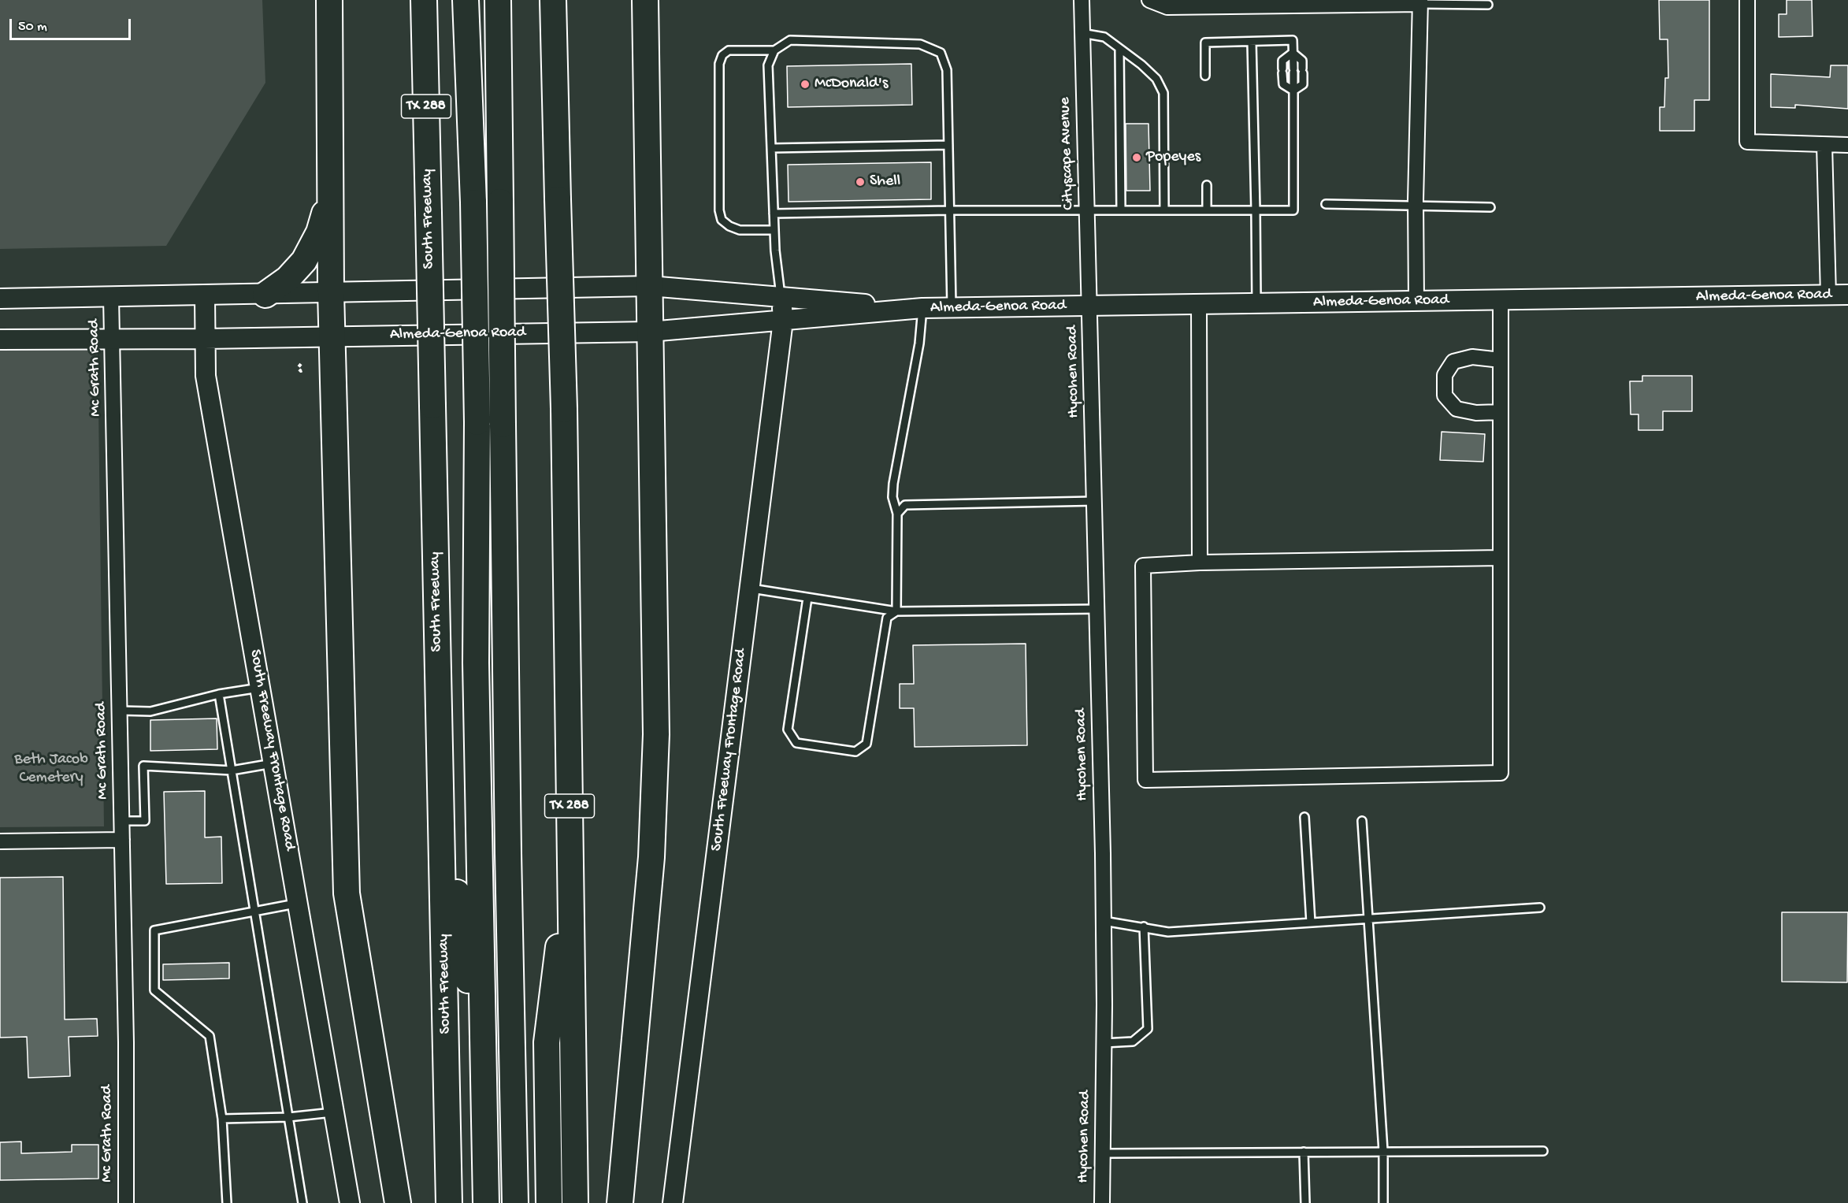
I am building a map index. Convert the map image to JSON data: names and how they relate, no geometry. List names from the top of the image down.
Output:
{
  "streets": {
    "highway": ["TX 288", "South Freeway"],
    "main road": ["Almeda-Genoa Road", "South Freeway Frontage Road"],
    "street": ["Cityscape Avenue", "Mc Grath Road", "Hycohen Road"]
  },
  "crossings": [
    ["Cityscape Avenue", "Almeda-Genoa Road"],
    ["Cityscape Avenue", "Hycohen Road"],
    ["Almeda-Genoa Road", "Mc Grath Road"],
    ["Almeda-Genoa Road", "Hycohen Road"],
    ["Almeda-Genoa Road", "South Freeway Frontage Road"]
  ],
  "parks": ["Beth Jacob Cemetery"],
  "places": ["McDonald's", "Popeyes", "Shell"],
  "scale_bar": "50 m"
}
